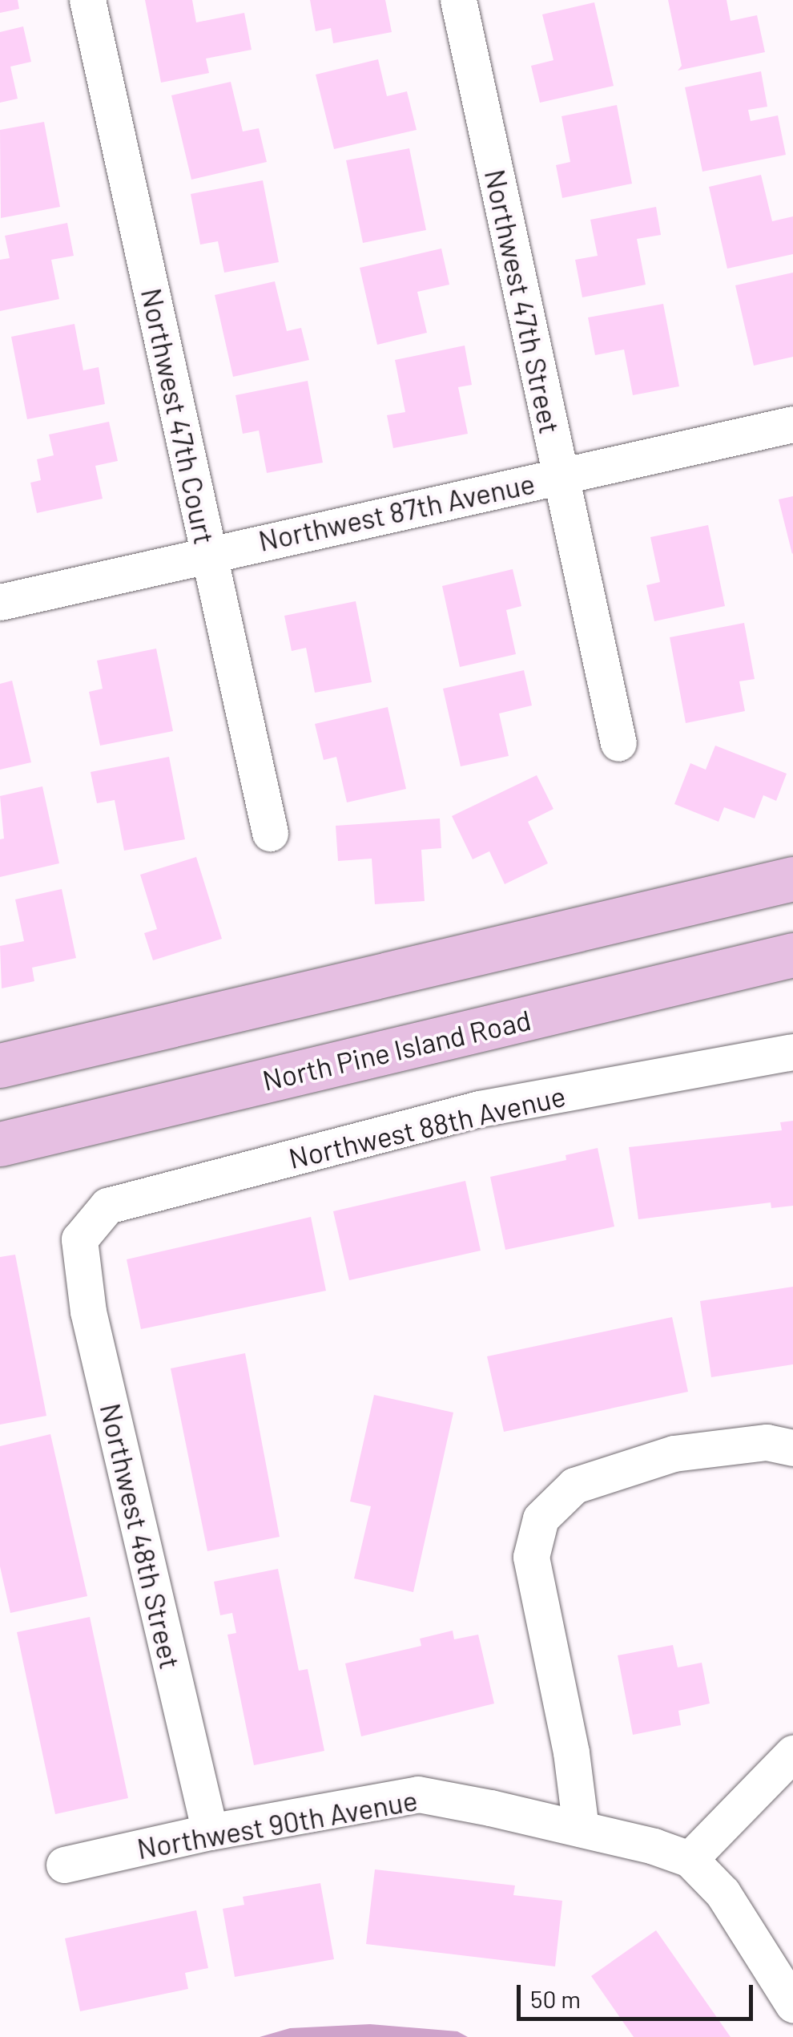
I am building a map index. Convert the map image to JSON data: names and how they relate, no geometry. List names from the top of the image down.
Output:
{
  "streets": {
    "main road": ["North Pine Island Road"],
    "street": [
      "Northwest 47th Street",
      "Northwest 47th Court",
      "Northwest 87th Avenue",
      "Northwest 88th Avenue",
      "Northwest 48th Street",
      "Northwest 90th Avenue"
    ]
  },
  "crossings": [
    ["Northwest 47th Street", "Northwest 87th Avenue"],
    ["Northwest 47th Court", "Northwest 87th Avenue"],
    ["Northwest 88th Avenue", "Northwest 48th Street"],
    ["Northwest 48th Street", "Northwest 90th Avenue"]
  ],
  "scale_bar": "50 m"
}
